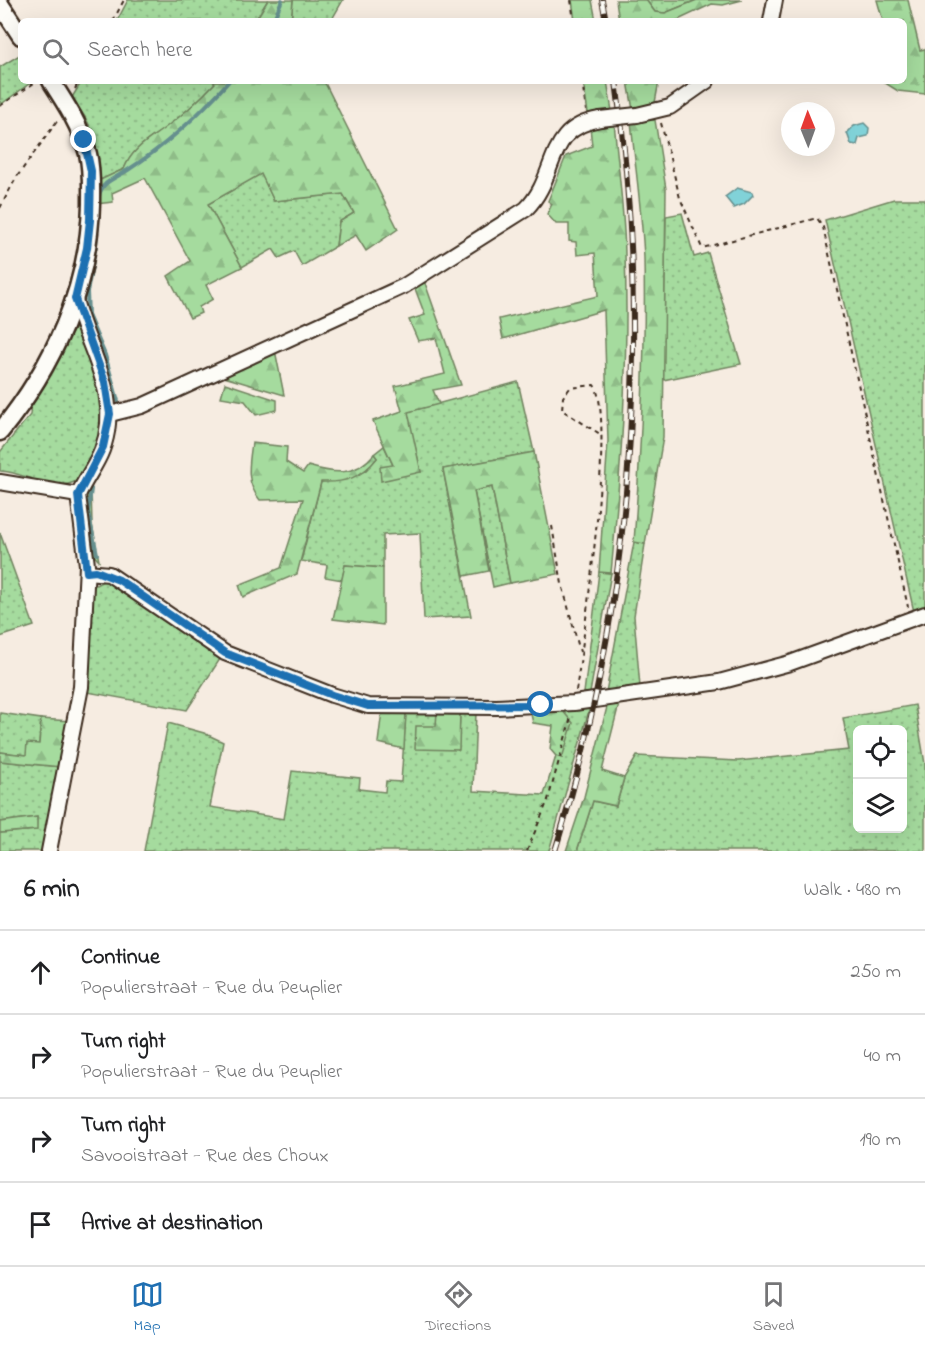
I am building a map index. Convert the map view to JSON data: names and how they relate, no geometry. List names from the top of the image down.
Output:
{
  "north": "top",
  "page": {
    "search": "Search here",
    "heading": ["6 min", "Walk · 480 m"],
    "list": [
      ["Continue", "Populierstraat - Rue du Peuplier", "250 m"],
      ["Turn right", "Populierstraat - Rue du Peuplier", "40 m"],
      ["Turn right", "Savooistraat - Rue des Choux", "190 m"],
      "Arrive at destination"
    ],
    "nav": ["Map", "Directions", "Saved"]
  }
}
